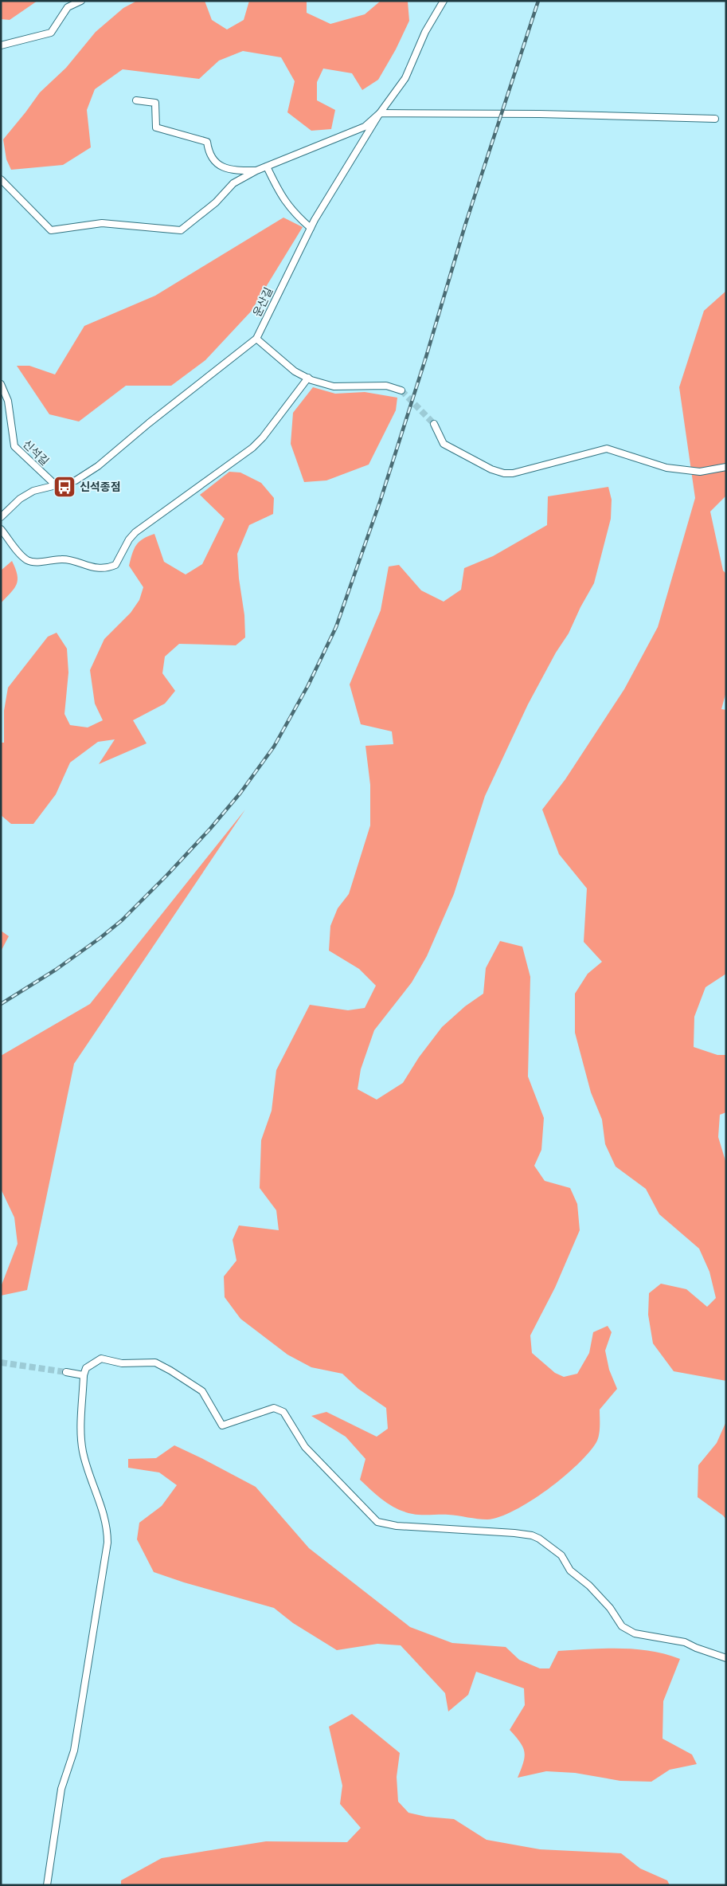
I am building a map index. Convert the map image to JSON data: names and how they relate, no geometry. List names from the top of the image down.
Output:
{
  "streets": {
    "street": ["운산길", "신석길"]
  },
  "crossings": [
    ["운산길", "신석길"]
  ],
  "places": {
    "bus stop": ["신석종점"]
  }
}
